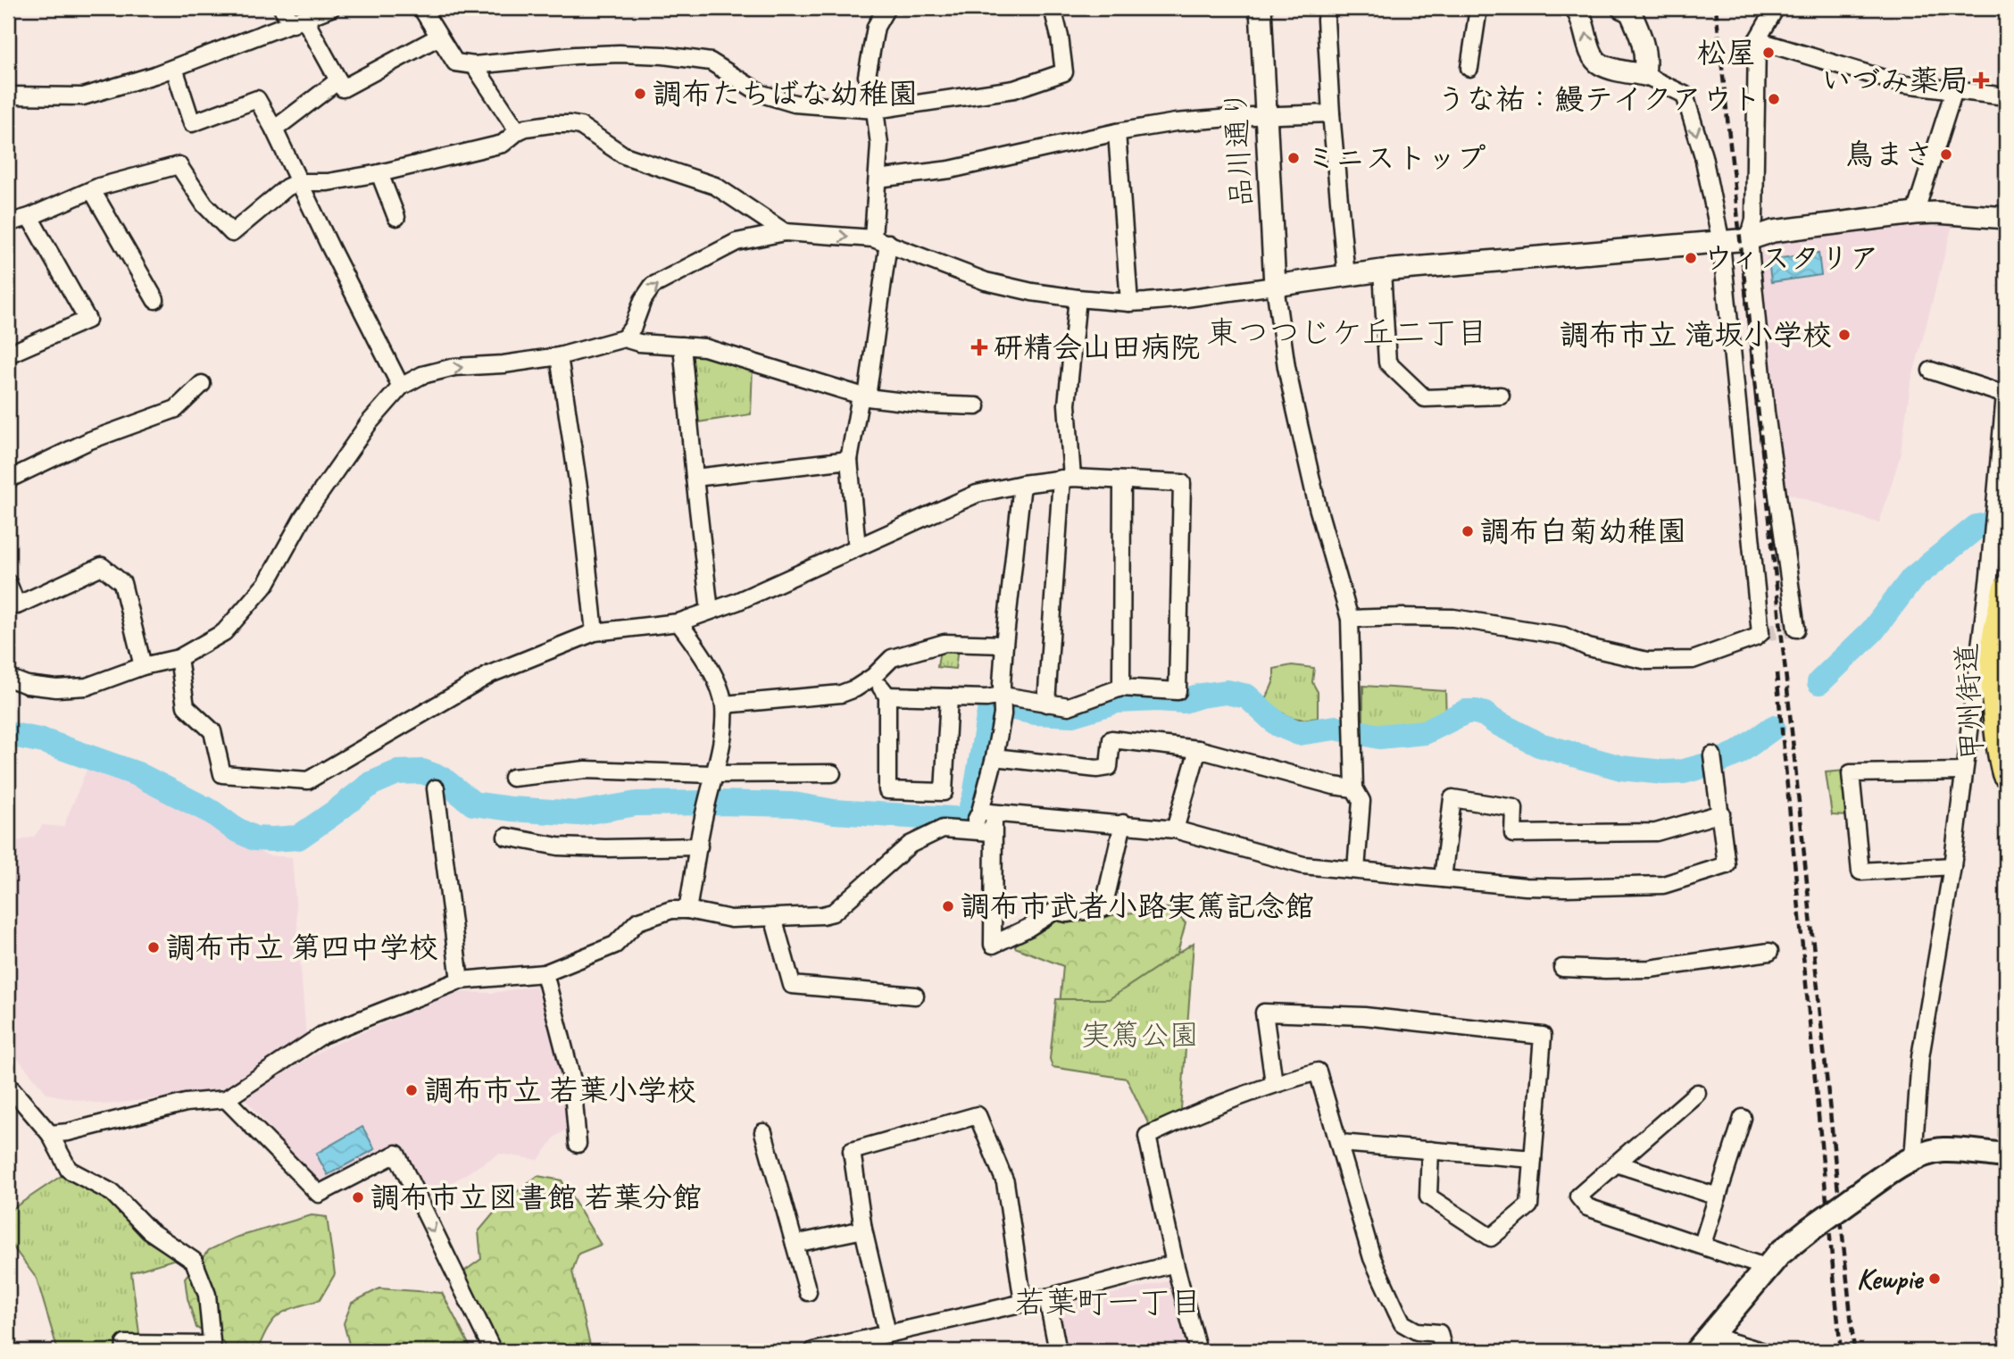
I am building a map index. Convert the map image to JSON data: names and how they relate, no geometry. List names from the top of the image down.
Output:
{
  "streets": {
    "highway": ["甲州街道"],
    "street": ["品川通り"]
  },
  "districts": ["東つつじケ丘二丁目", "若葉町一丁目"],
  "parks": ["実篤公園"],
  "places": {
    "other": [
      "松屋",
      "調布たちばな幼稚園",
      "うな祐：鰻テイクアウト",
      "鳥まさ",
      "ミニストップ",
      "ウィスタリア",
      "調布市立 滝坂小学校",
      "調布白菊幼稚園",
      "調布市武者小路実篤記念館",
      "調布市立 第四中学校",
      "調布市立 若葉小学校",
      "調布市立図書館 若葉分館",
      "Kewpie"
    ],
    "health": ["いづみ薬局", "研精会山田病院"]
  }
}
